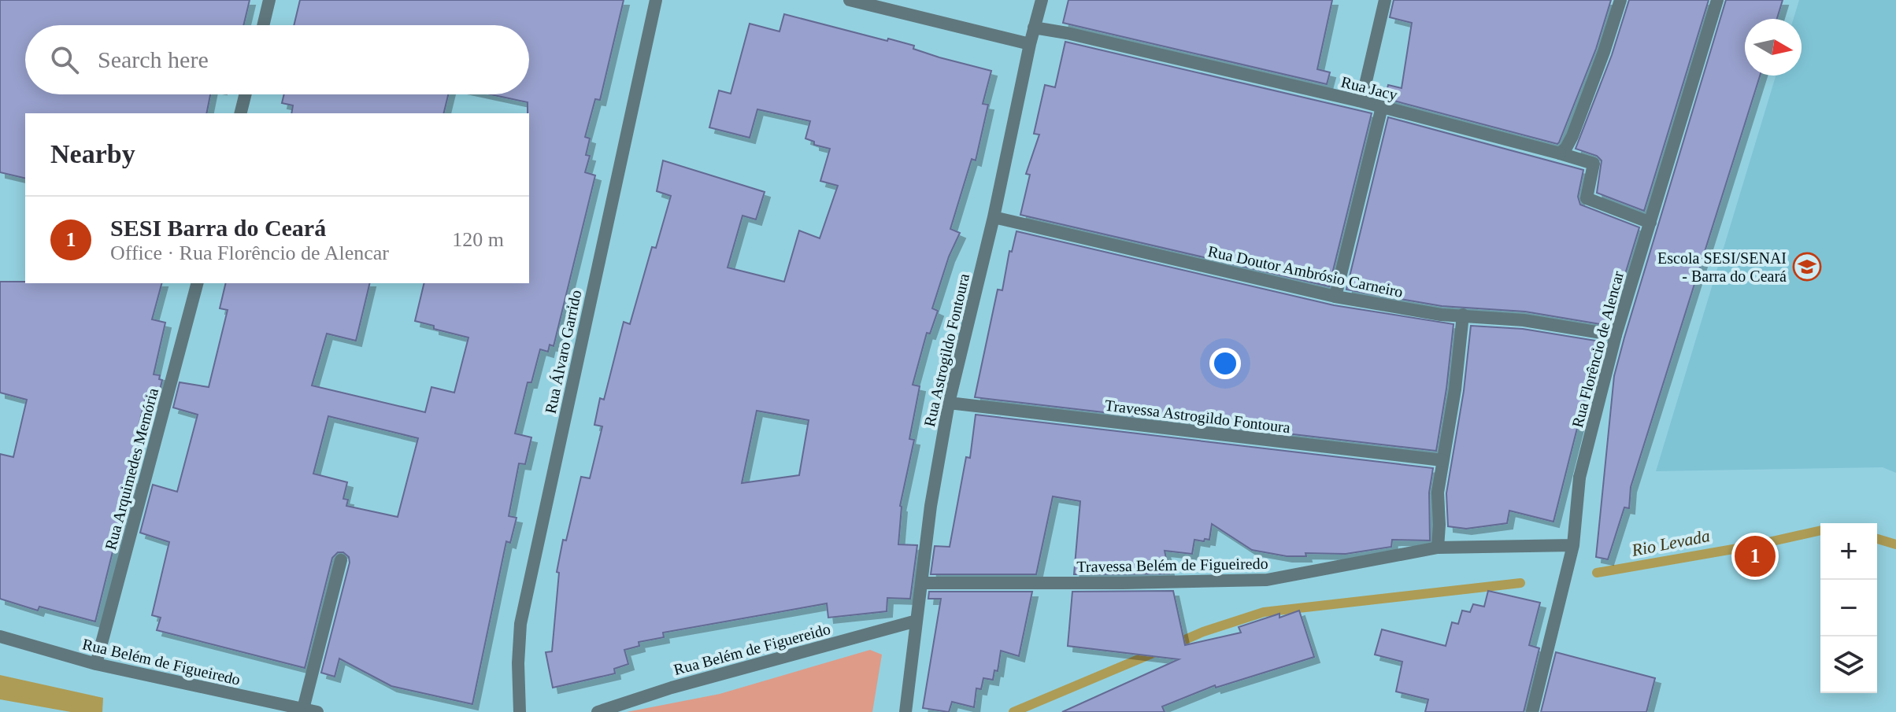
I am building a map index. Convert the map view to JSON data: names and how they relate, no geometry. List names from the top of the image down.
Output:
{
  "streets": {
    "street": [
      "Rua Jacy",
      "Rua Doutor Ambrósio Carneiro",
      "Rua Florêncio de Alencar",
      "Rua Astrogildo Fontoura",
      "Rua Álvaro Garrido",
      "Travessa Astrogildo Fontoura",
      "Rua Arquimedes Memória",
      "Travessa Belém de Figueiredo",
      "Rua Belém de Figuereido",
      "Rua Belém de Figueiredo"
    ]
  },
  "crossings": [
    ["Rua Jacy", "Rua Florêncio de Alencar"],
    ["Rua Jacy", "Rua Astrogildo Fontoura"],
    ["Rua Doutor Ambrósio Carneiro", "Rua Florêncio de Alencar"],
    ["Rua Doutor Ambrósio Carneiro", "Rua Astrogildo Fontoura"],
    ["Rua Florêncio de Alencar", "Travessa Belém de Figueiredo"],
    ["Rua Astrogildo Fontoura", "Travessa Astrogildo Fontoura"],
    ["Rua Astrogildo Fontoura", "Travessa Belém de Figueiredo"],
    ["Rua Astrogildo Fontoura", "Rua Belém de Figuereido"],
    ["Rua Arquimedes Memória", "Rua Belém de Figueiredo"]
  ],
  "water": ["Rio Levada"],
  "places": {
    "school or university": ["Escola SESI/SENAI - Barra do Ceará"]
  },
  "north": "right",
  "page": {
    "search": "Search here",
    "heading": "Nearby",
    "list": [
      {
        "mark": "1",
        "name": "SESI Barra do Ceará",
        "note": "Office · Rua Florêncio de Alencar",
        "value": "120 m"
      }
    ],
    "map_buttons": ["+", "−"],
    "pins": "1"
  }
}
